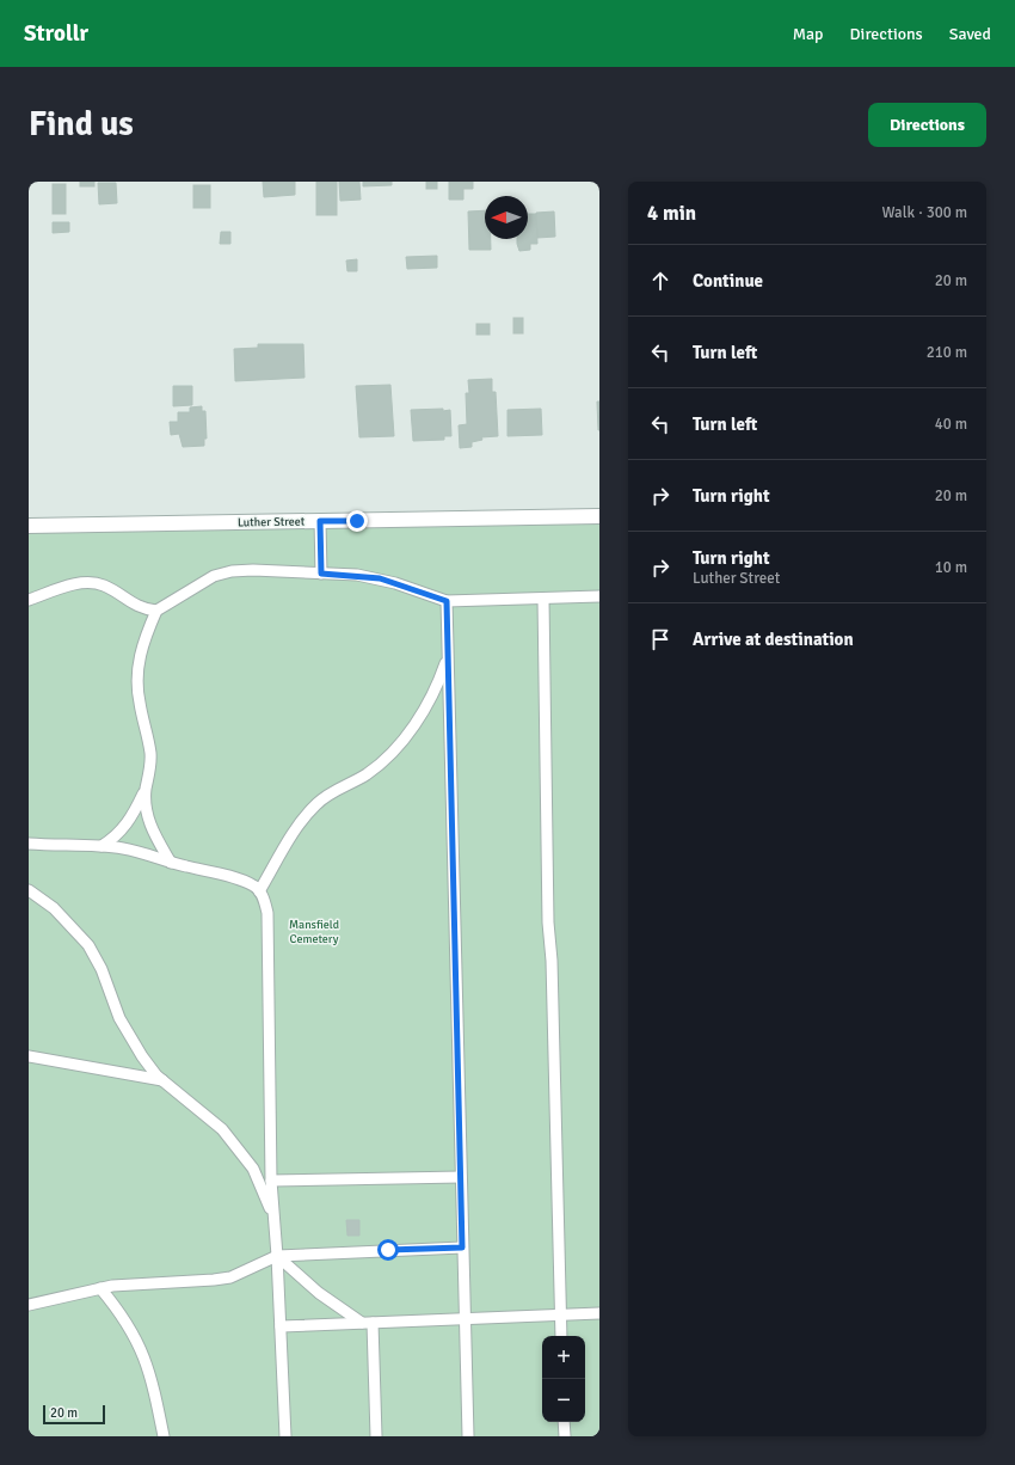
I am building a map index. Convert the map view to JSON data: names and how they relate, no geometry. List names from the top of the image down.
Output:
{
  "streets": {
    "street": ["Luther Street"]
  },
  "parks": ["Mansfield Cemetery"],
  "scale_bar": "20 m",
  "north": "left",
  "page": {
    "header": "Strollr",
    "nav": ["Map", "Directions", "Saved"],
    "buttons": "Directions",
    "title": "Find us",
    "heading": ["4 min", "Walk · 300 m"],
    "list": [
      ["Continue", "20 m"],
      ["Turn left", "210 m"],
      ["Turn left", "40 m"],
      ["Turn right", "20 m"],
      ["Turn right", "Luther Street", "10 m"],
      "Arrive at destination"
    ],
    "map_buttons": ["+", "−"],
    "scale": "20 m"
  }
}
